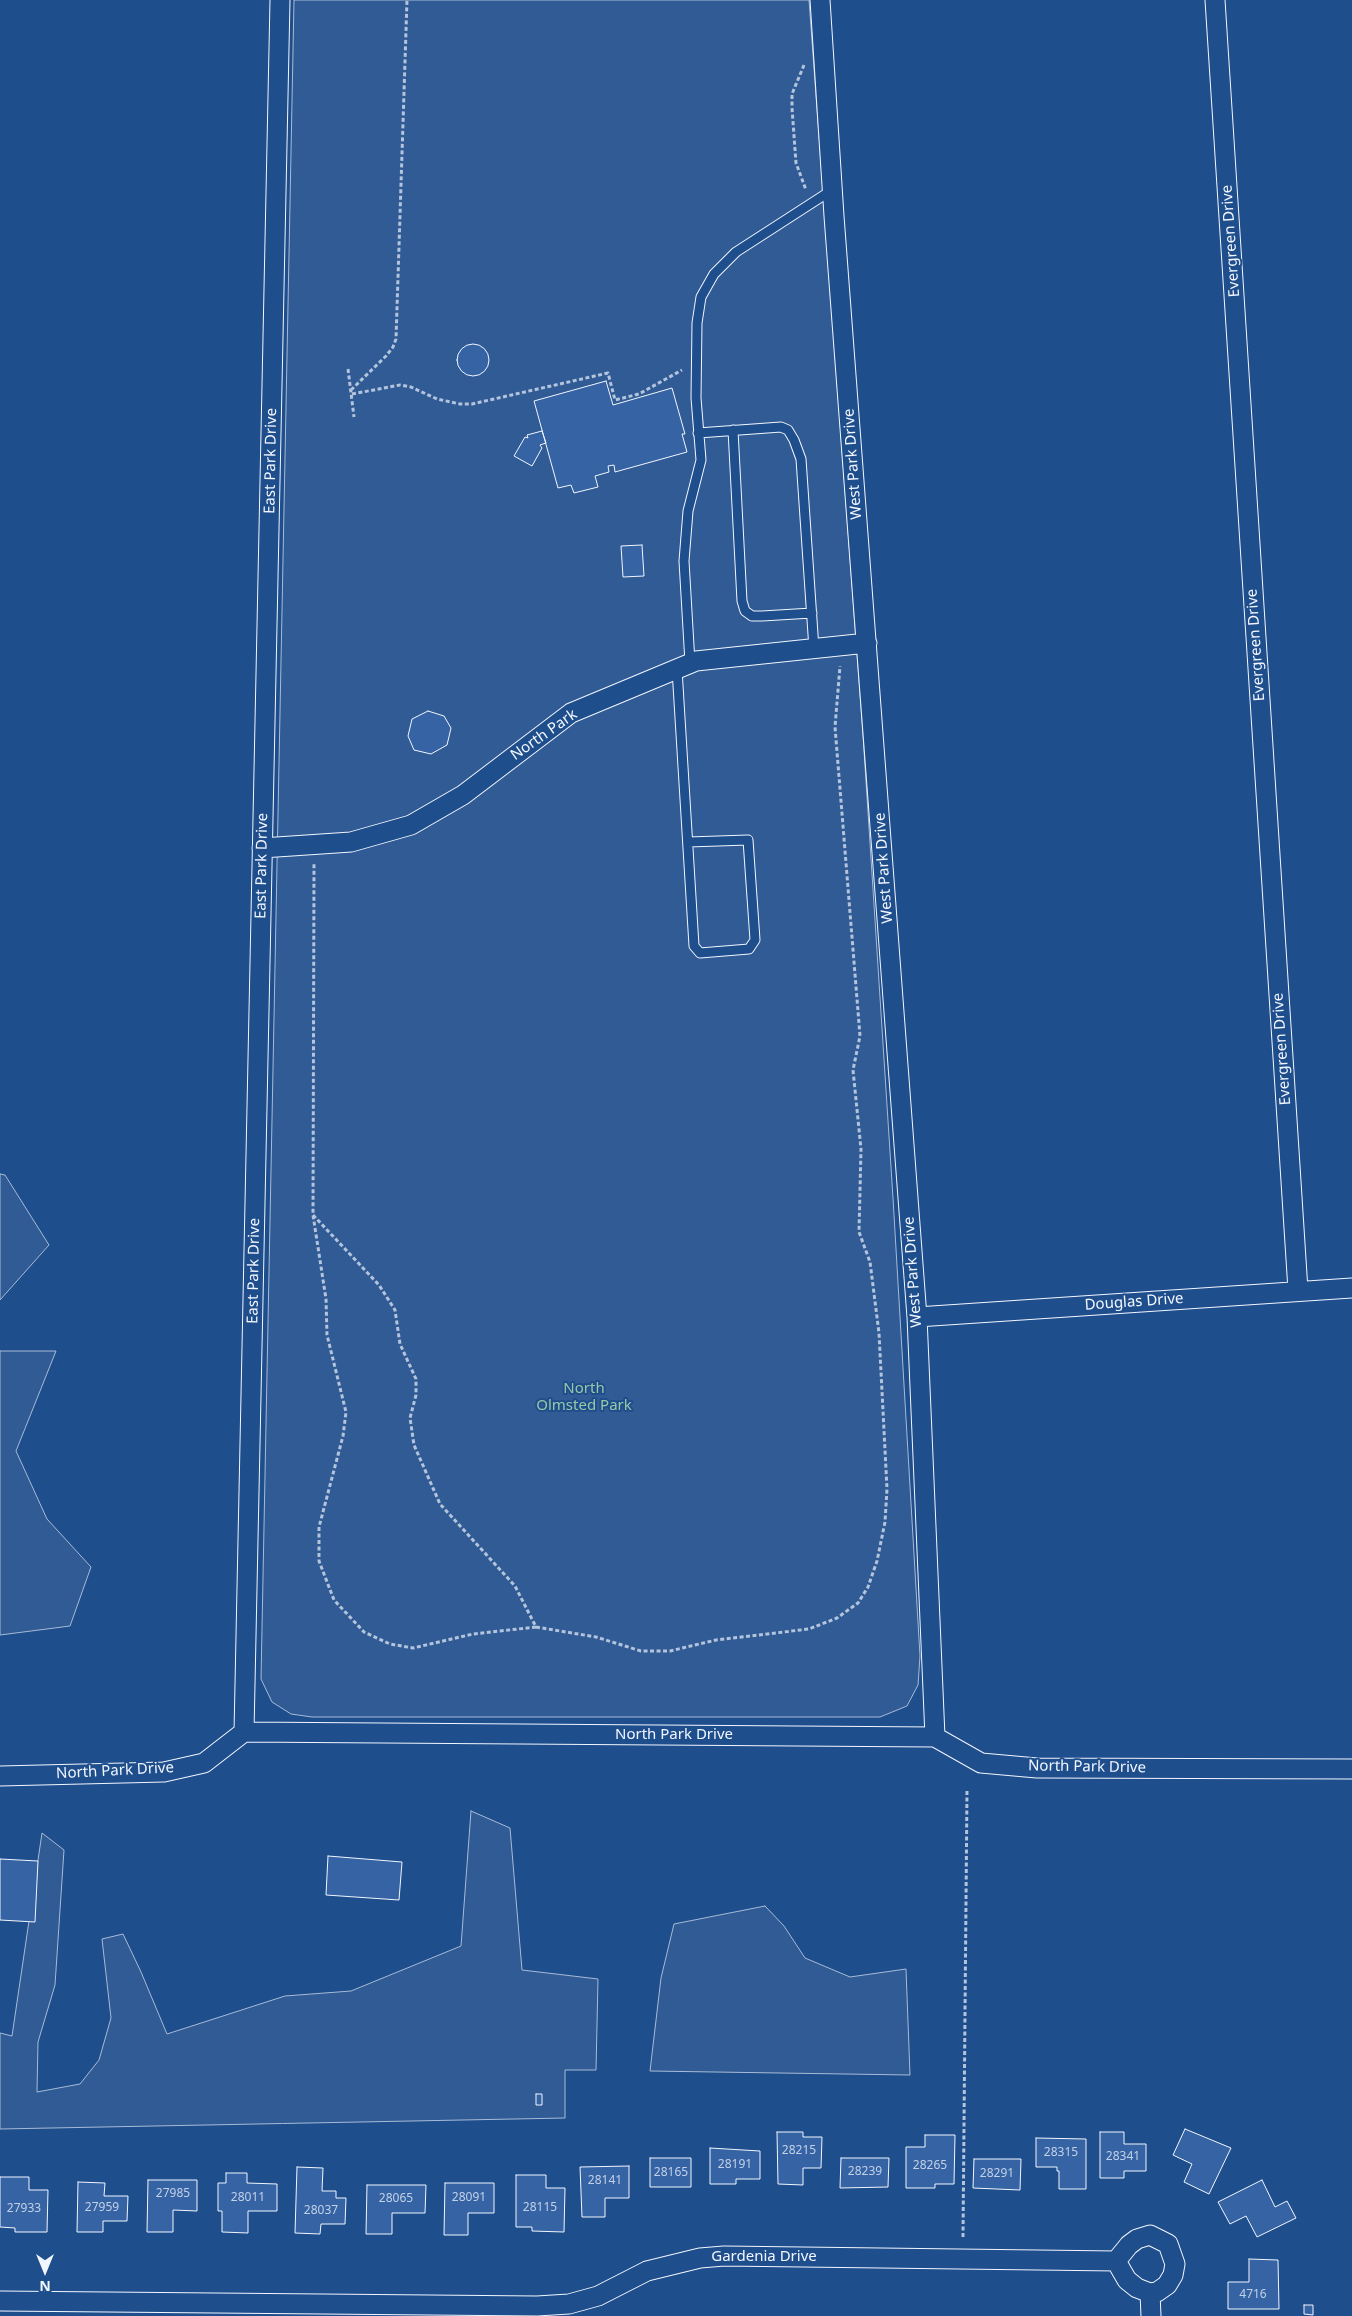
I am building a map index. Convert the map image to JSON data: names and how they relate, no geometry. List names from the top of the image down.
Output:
{
  "streets": {
    "street": [
      "Evergreen Drive",
      "East Park Drive",
      "West Park Drive",
      "North Park",
      "Douglas Drive",
      "North Park Drive",
      "Gardenia Drive"
    ]
  },
  "crossings": [
    ["Evergreen Drive", "Douglas Drive"],
    ["East Park Drive", "North Park"],
    ["East Park Drive", "North Park Drive"],
    ["West Park Drive", "North Park"],
    ["West Park Drive", "Douglas Drive"],
    ["West Park Drive", "North Park Drive"]
  ],
  "parks": ["North Olmsted Park"],
  "house_numbers": [
    "28215",
    "28315",
    "28341",
    "28191",
    "28265",
    "28239",
    "28165",
    "28291",
    "28141",
    "27985",
    "28011",
    "28091",
    "28065",
    "27959",
    "28115",
    "27933",
    "28037",
    "4716"
  ],
  "north": "bottom"
}
